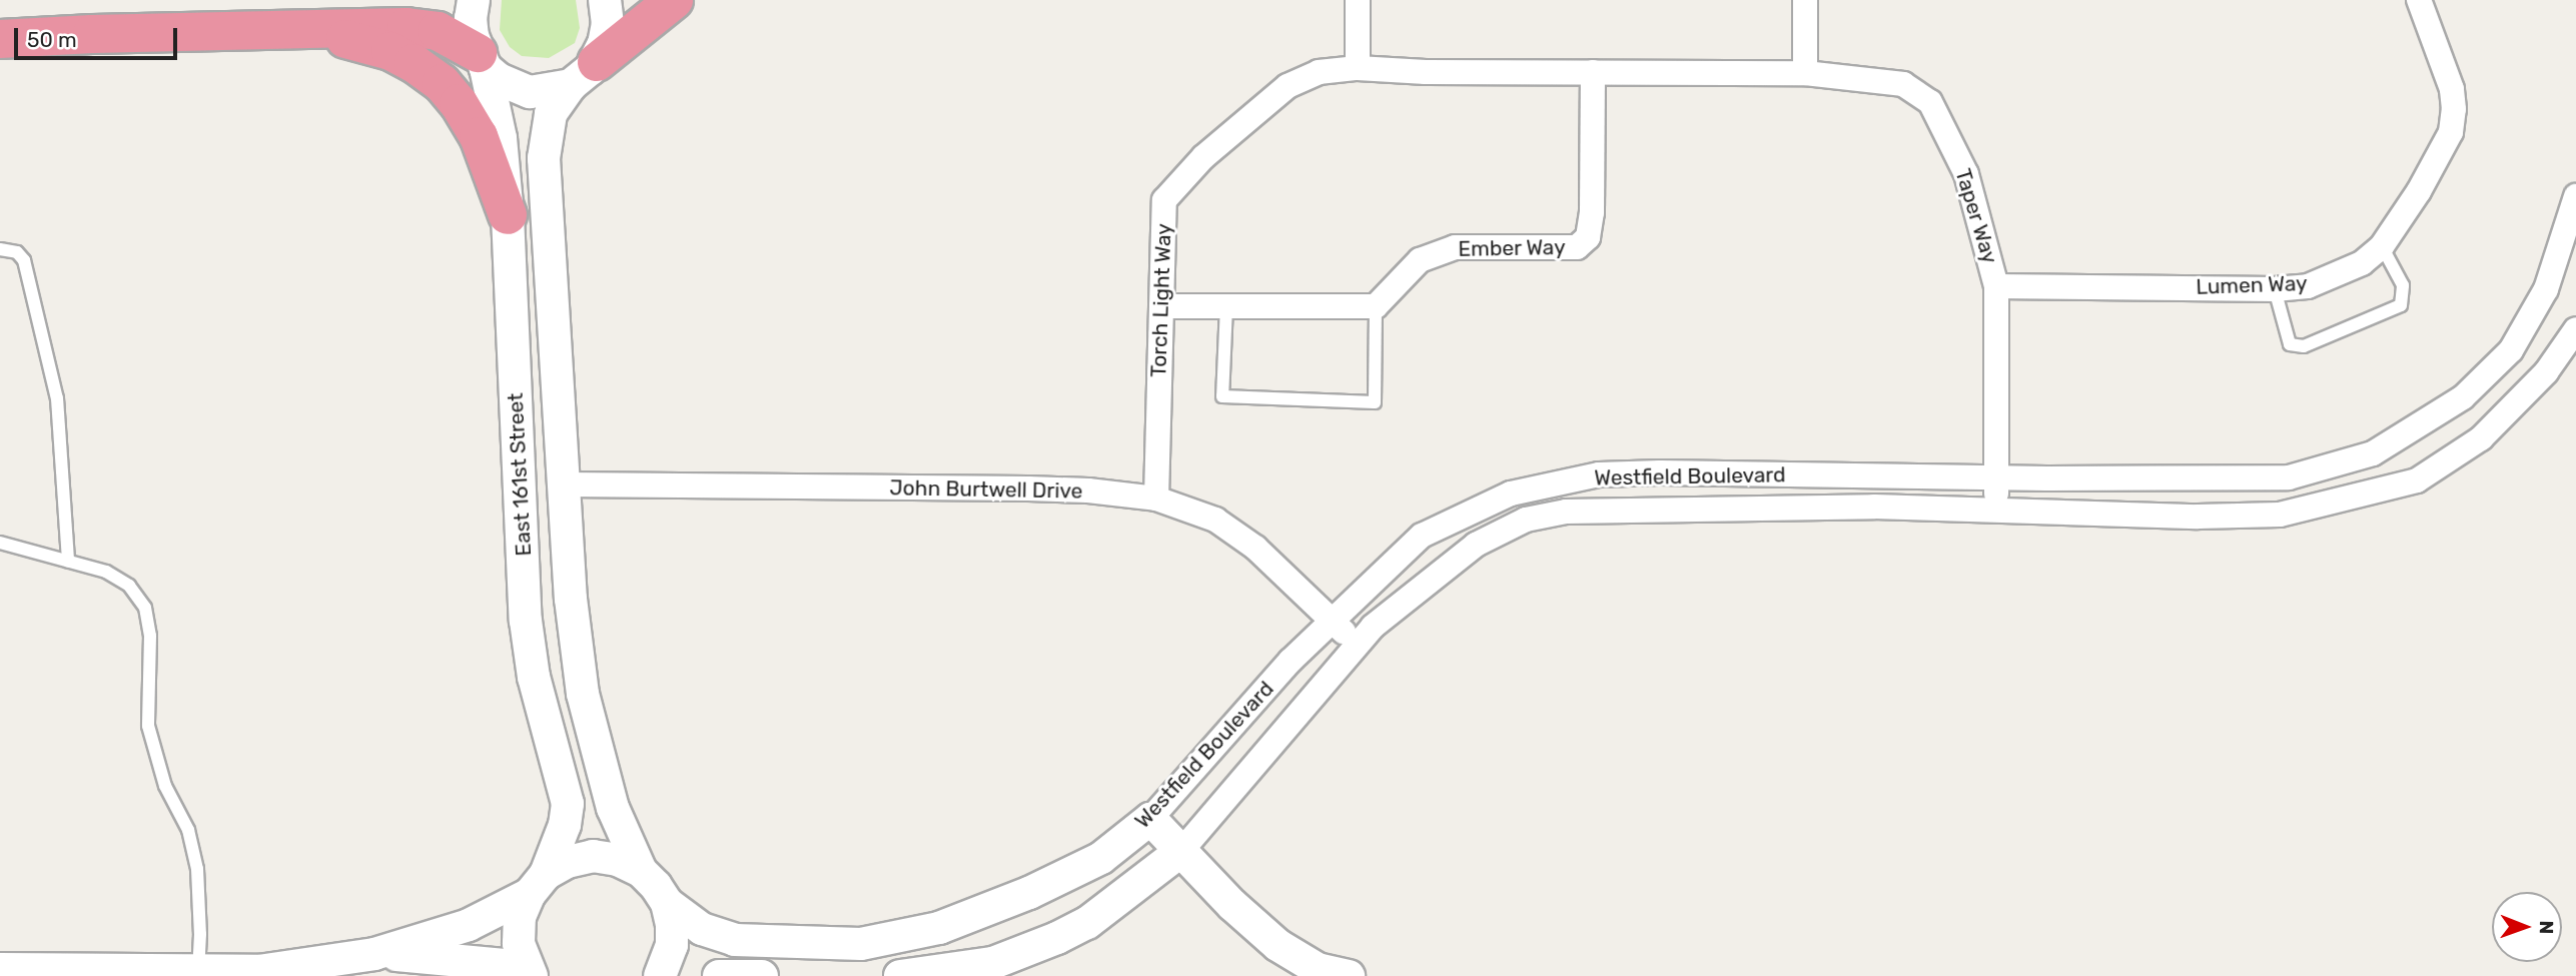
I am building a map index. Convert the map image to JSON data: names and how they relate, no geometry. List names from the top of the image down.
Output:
{
  "streets": {
    "street": [
      "Taper Way",
      "Ember Way",
      "Lumen Way",
      "Torch Light Way",
      "East 161st Street",
      "Westfield Boulevard",
      "John Burtwell Drive"
    ]
  },
  "crossings": [
    ["Taper Way", "Ember Way"],
    ["Taper Way", "Lumen Way"],
    ["Taper Way", "Torch Light Way"],
    ["Taper Way", "Westfield Boulevard"],
    ["Ember Way", "Torch Light Way"],
    ["Torch Light Way", "John Burtwell Drive"],
    ["East 161st Street", "John Burtwell Drive"],
    ["Westfield Boulevard", "John Burtwell Drive"]
  ],
  "scale_bar": "50 m",
  "north": "right"
}
